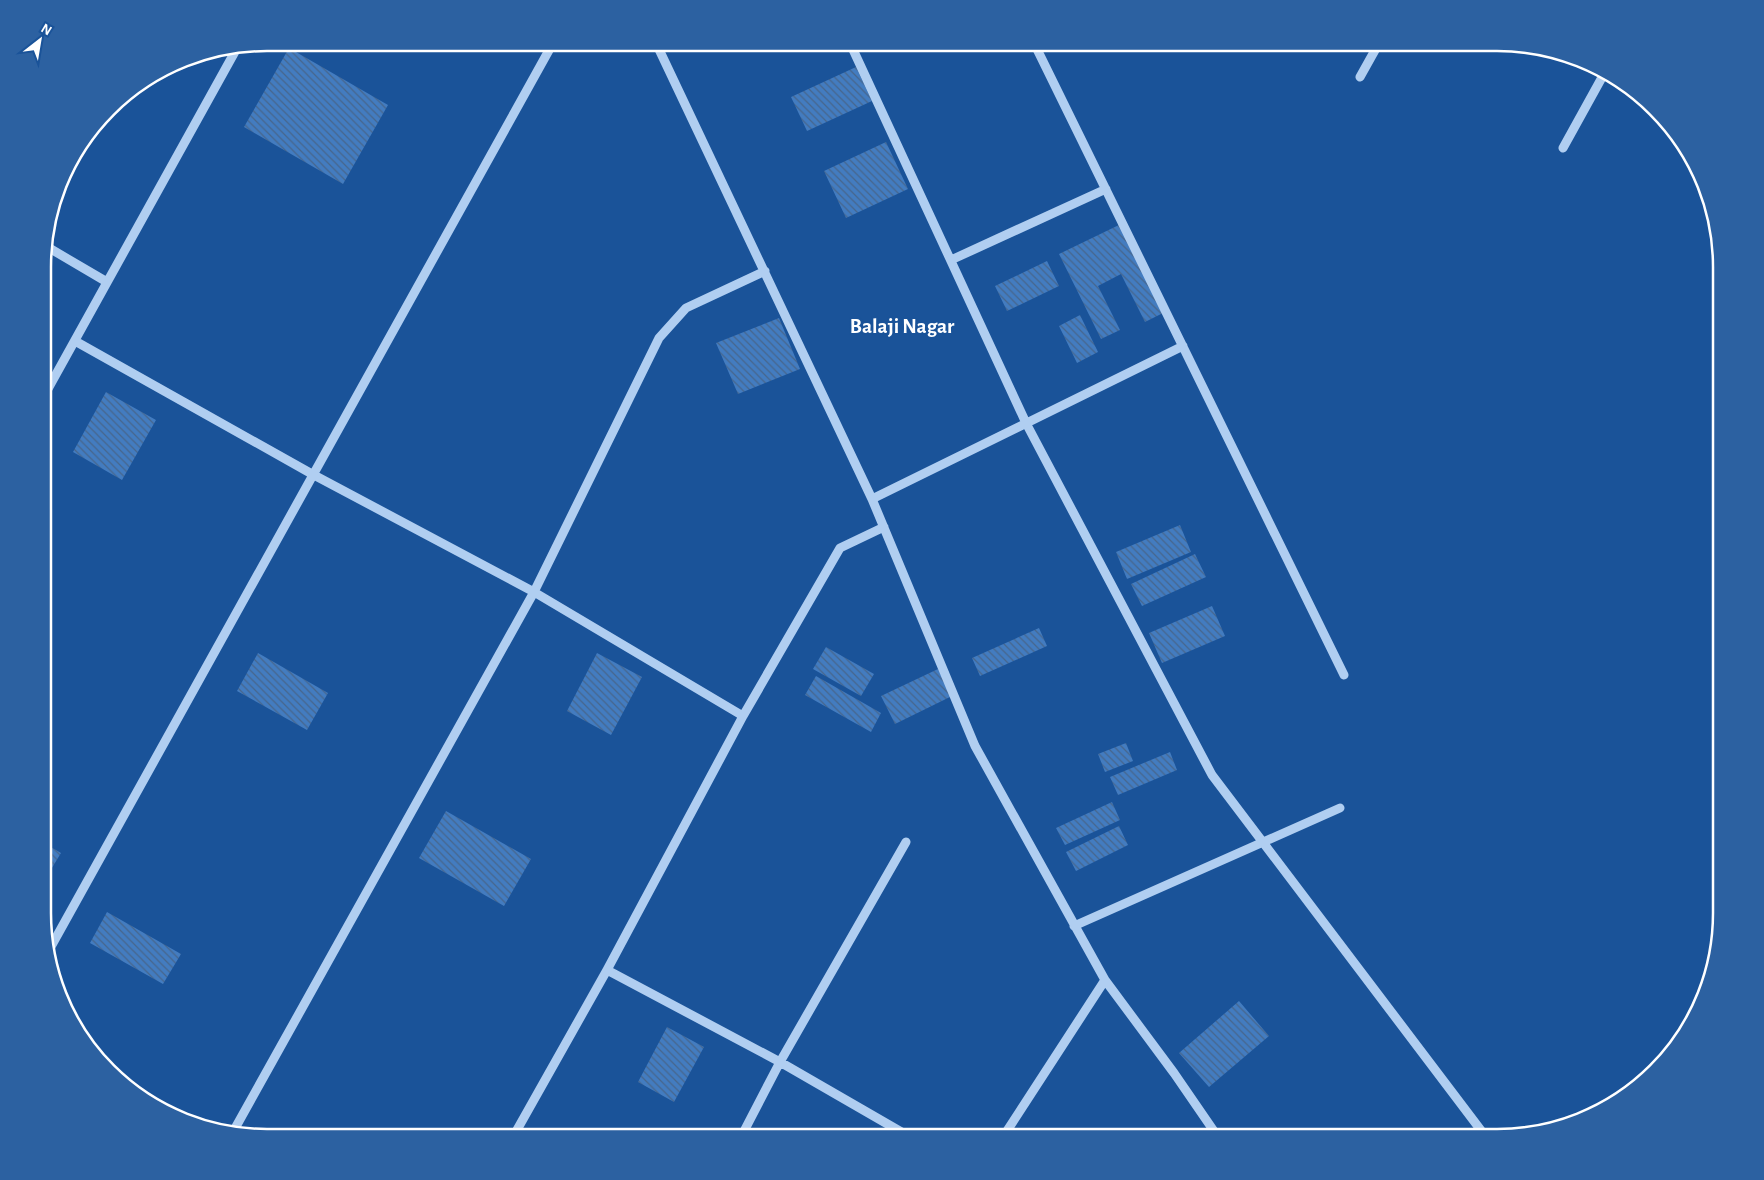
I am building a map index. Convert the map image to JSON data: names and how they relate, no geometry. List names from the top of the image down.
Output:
{
  "districts": ["Balaji Nagar"],
  "north": "top right"
}
